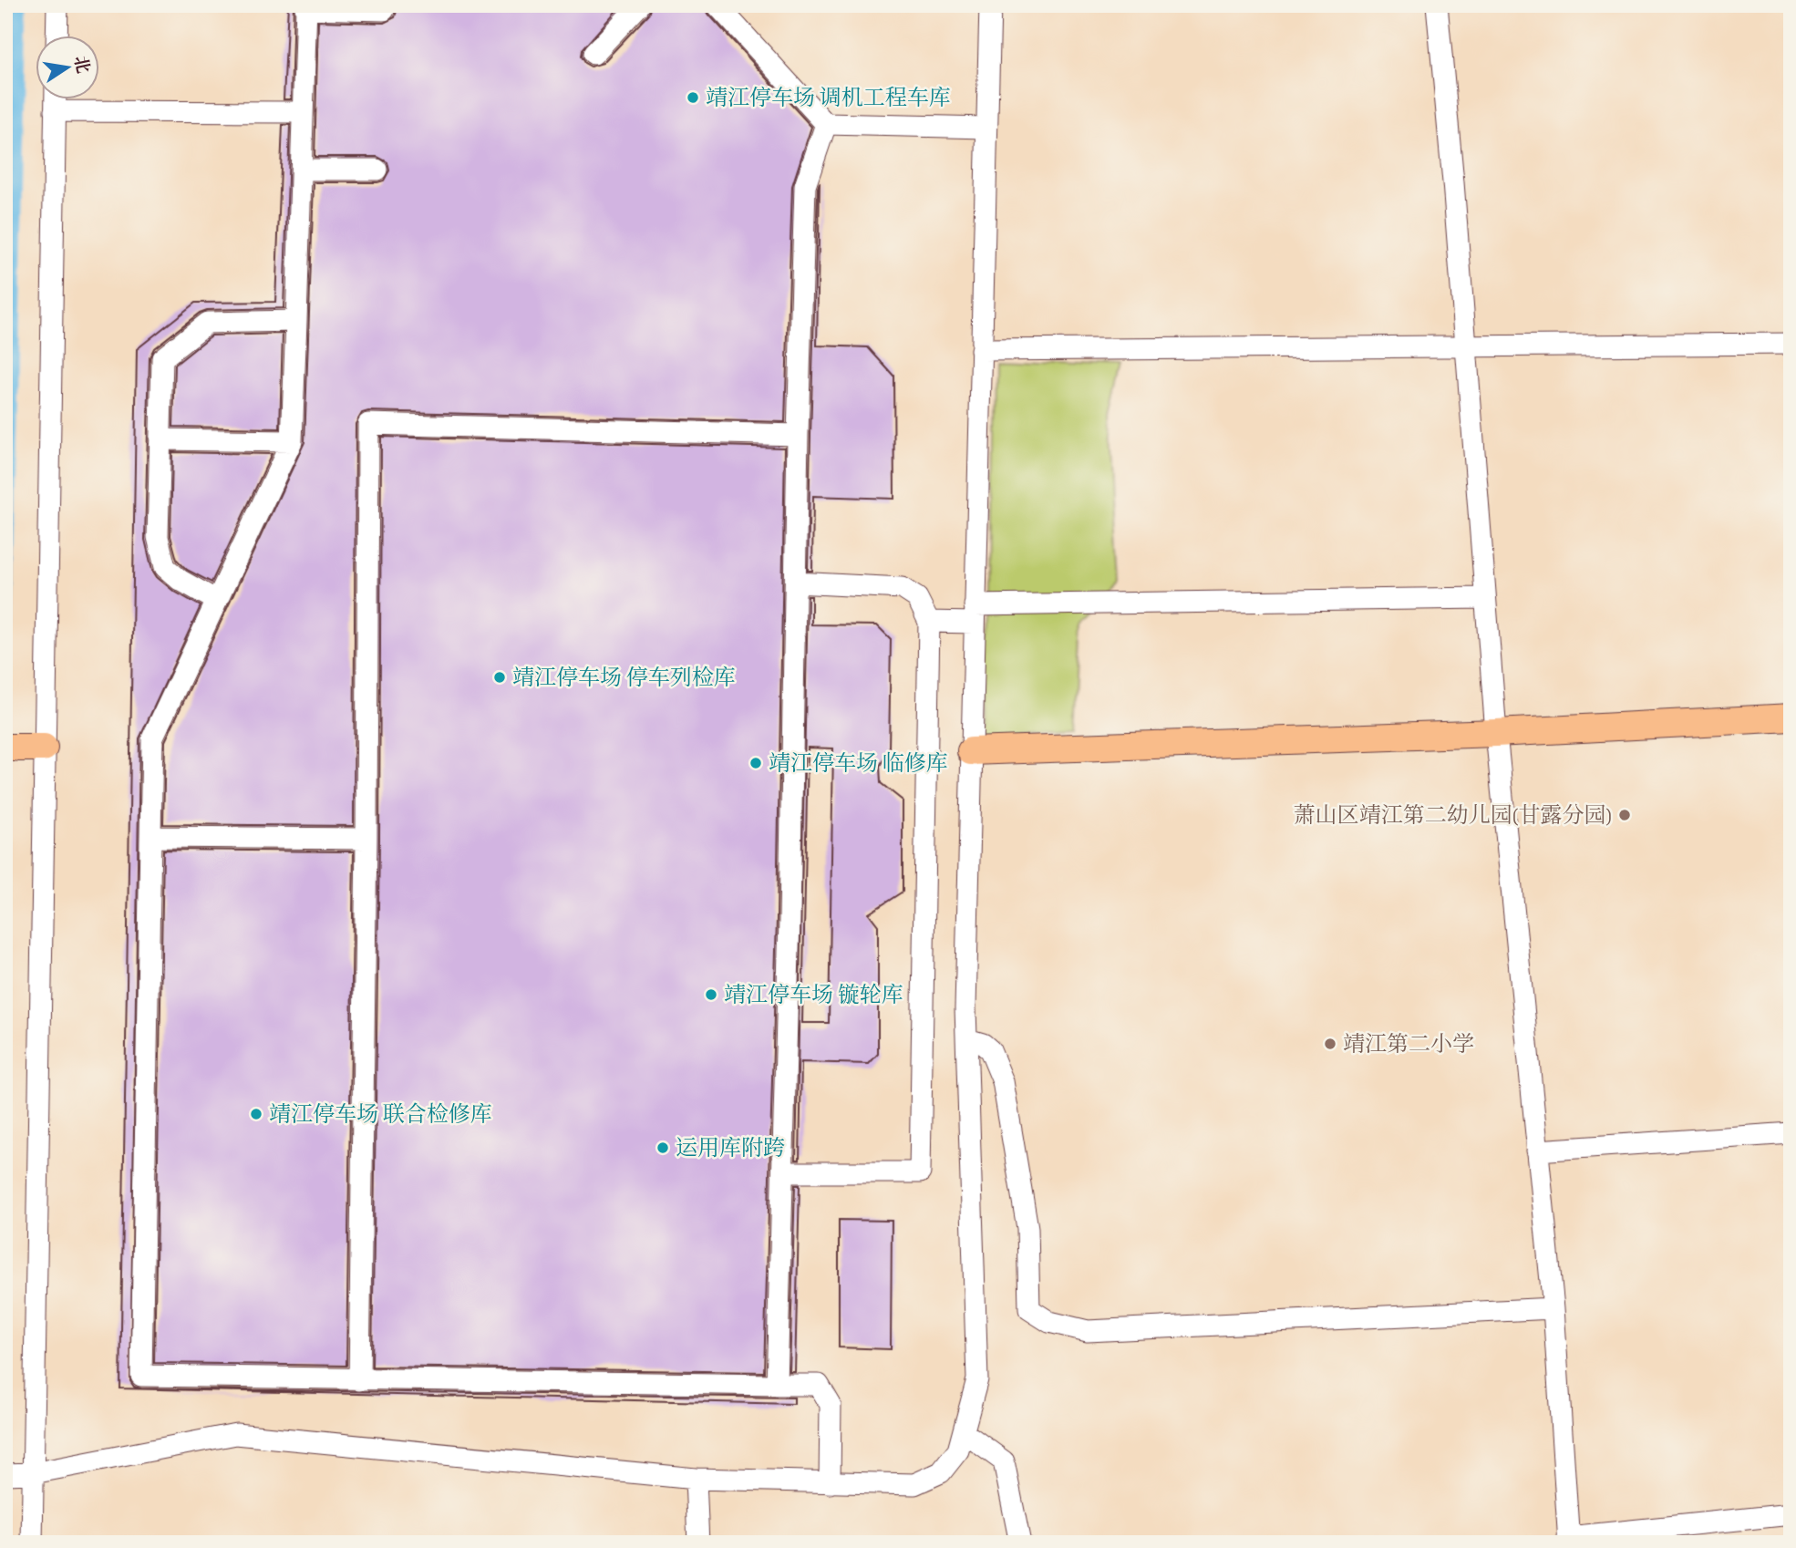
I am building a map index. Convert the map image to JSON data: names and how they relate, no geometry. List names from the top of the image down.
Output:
{
  "places": [
    "靖江停车场 调机工程车库",
    "靖江停车场 停车列检库",
    "靖江停车场 临修库",
    "萧山区靖江第二幼儿园(甘露分园)",
    "靖江停车场 镟轮库",
    "靖江第二小学",
    "靖江停车场 联合检修库",
    "运用库附跨"
  ],
  "north": "right"
}
